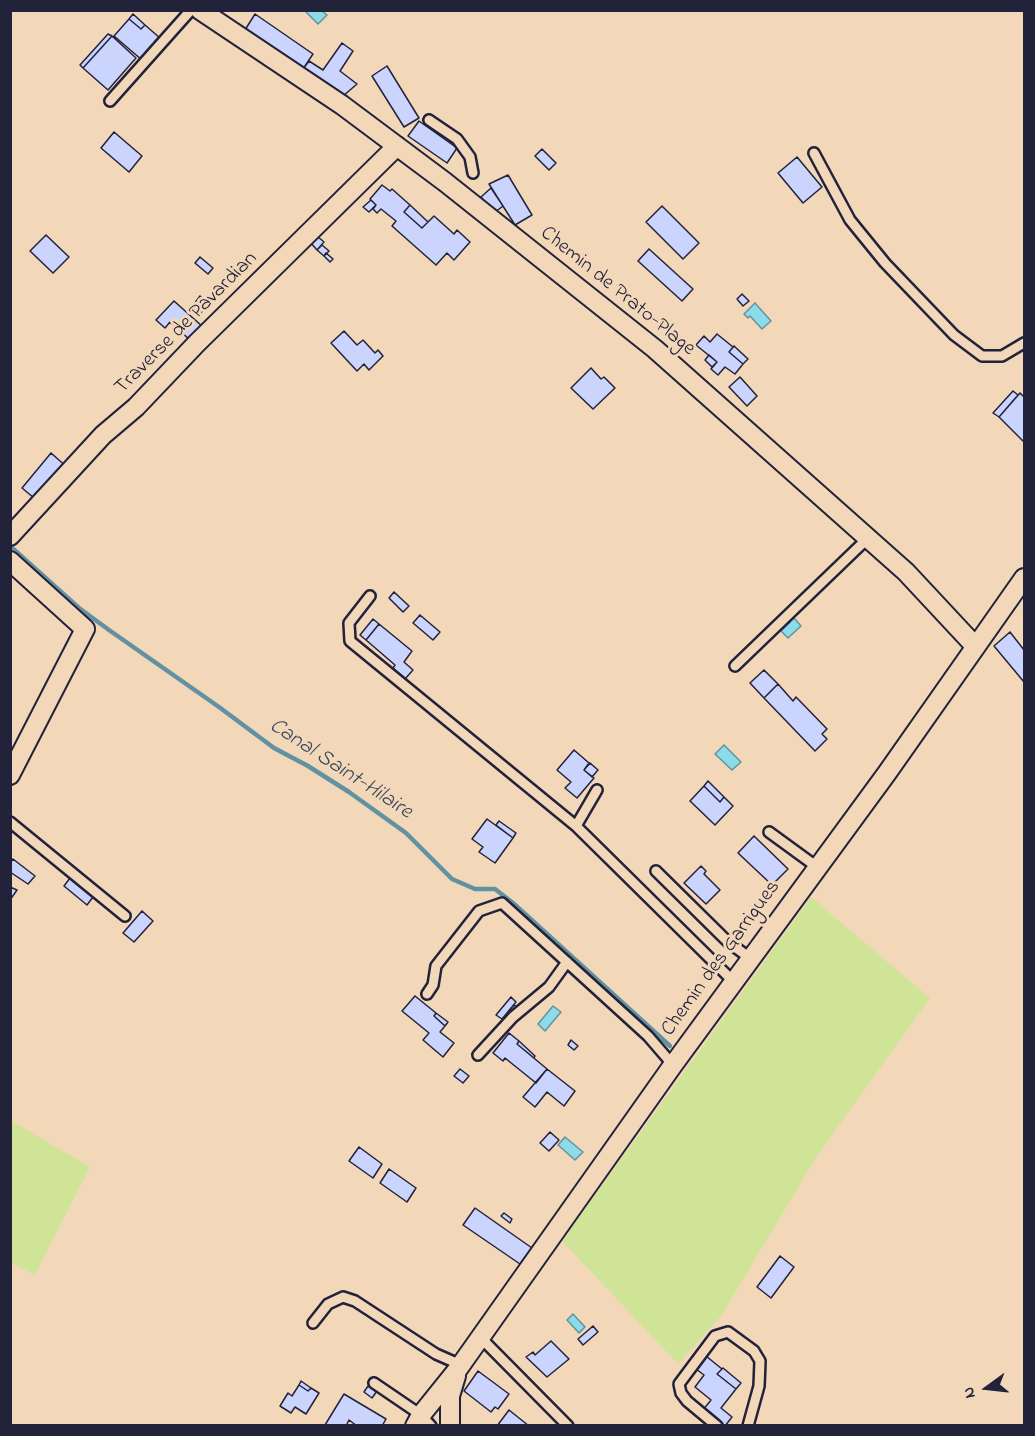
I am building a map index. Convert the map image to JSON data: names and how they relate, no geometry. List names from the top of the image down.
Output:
{
  "streets": {
    "street": ["Chemin de Prato-Plage", "Traverse de Pavardian", "Chemin des Garrigues"]
  },
  "crossings": [
    ["Chemin de Prato-Plage", "Traverse de Pavardian"],
    ["Chemin de Prato-Plage", "Chemin des Garrigues"]
  ],
  "water": ["Canal Saint-Hilaire"],
  "north": "left"
}
